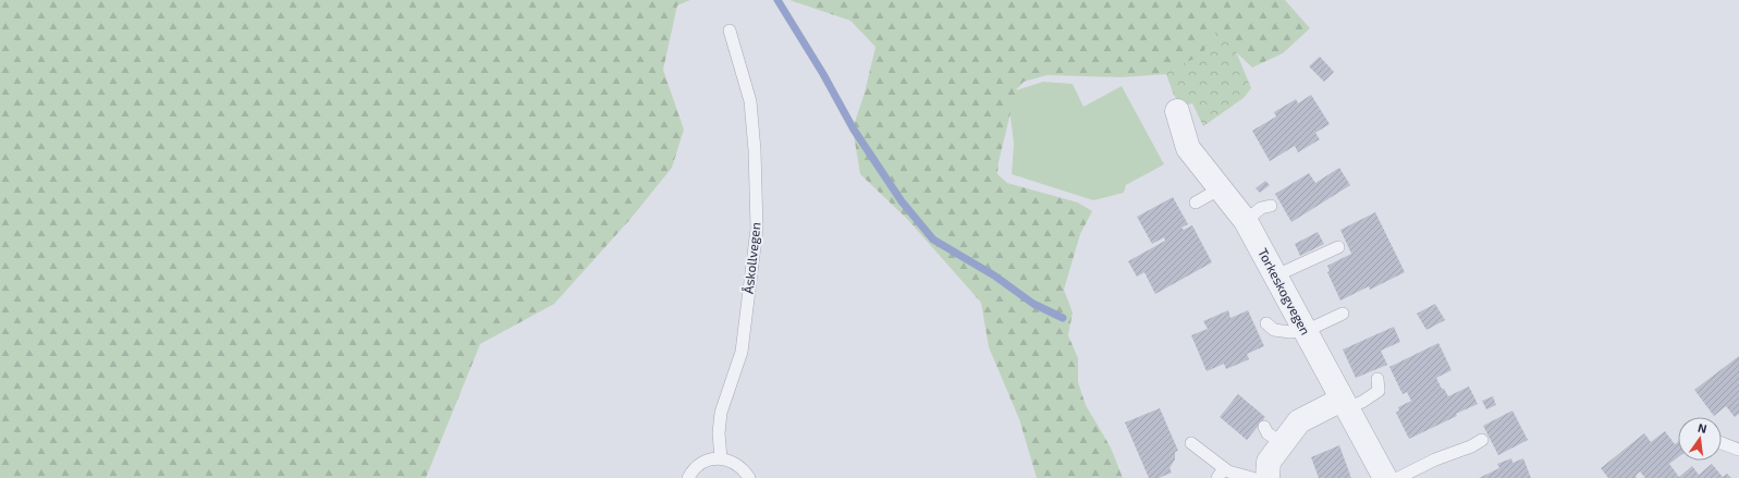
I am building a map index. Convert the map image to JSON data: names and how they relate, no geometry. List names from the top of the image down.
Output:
{
  "streets": {
    "street": ["Torkeskogvegen"],
    "lane": ["Åskollvegen"]
  },
  "north": "top"
}
